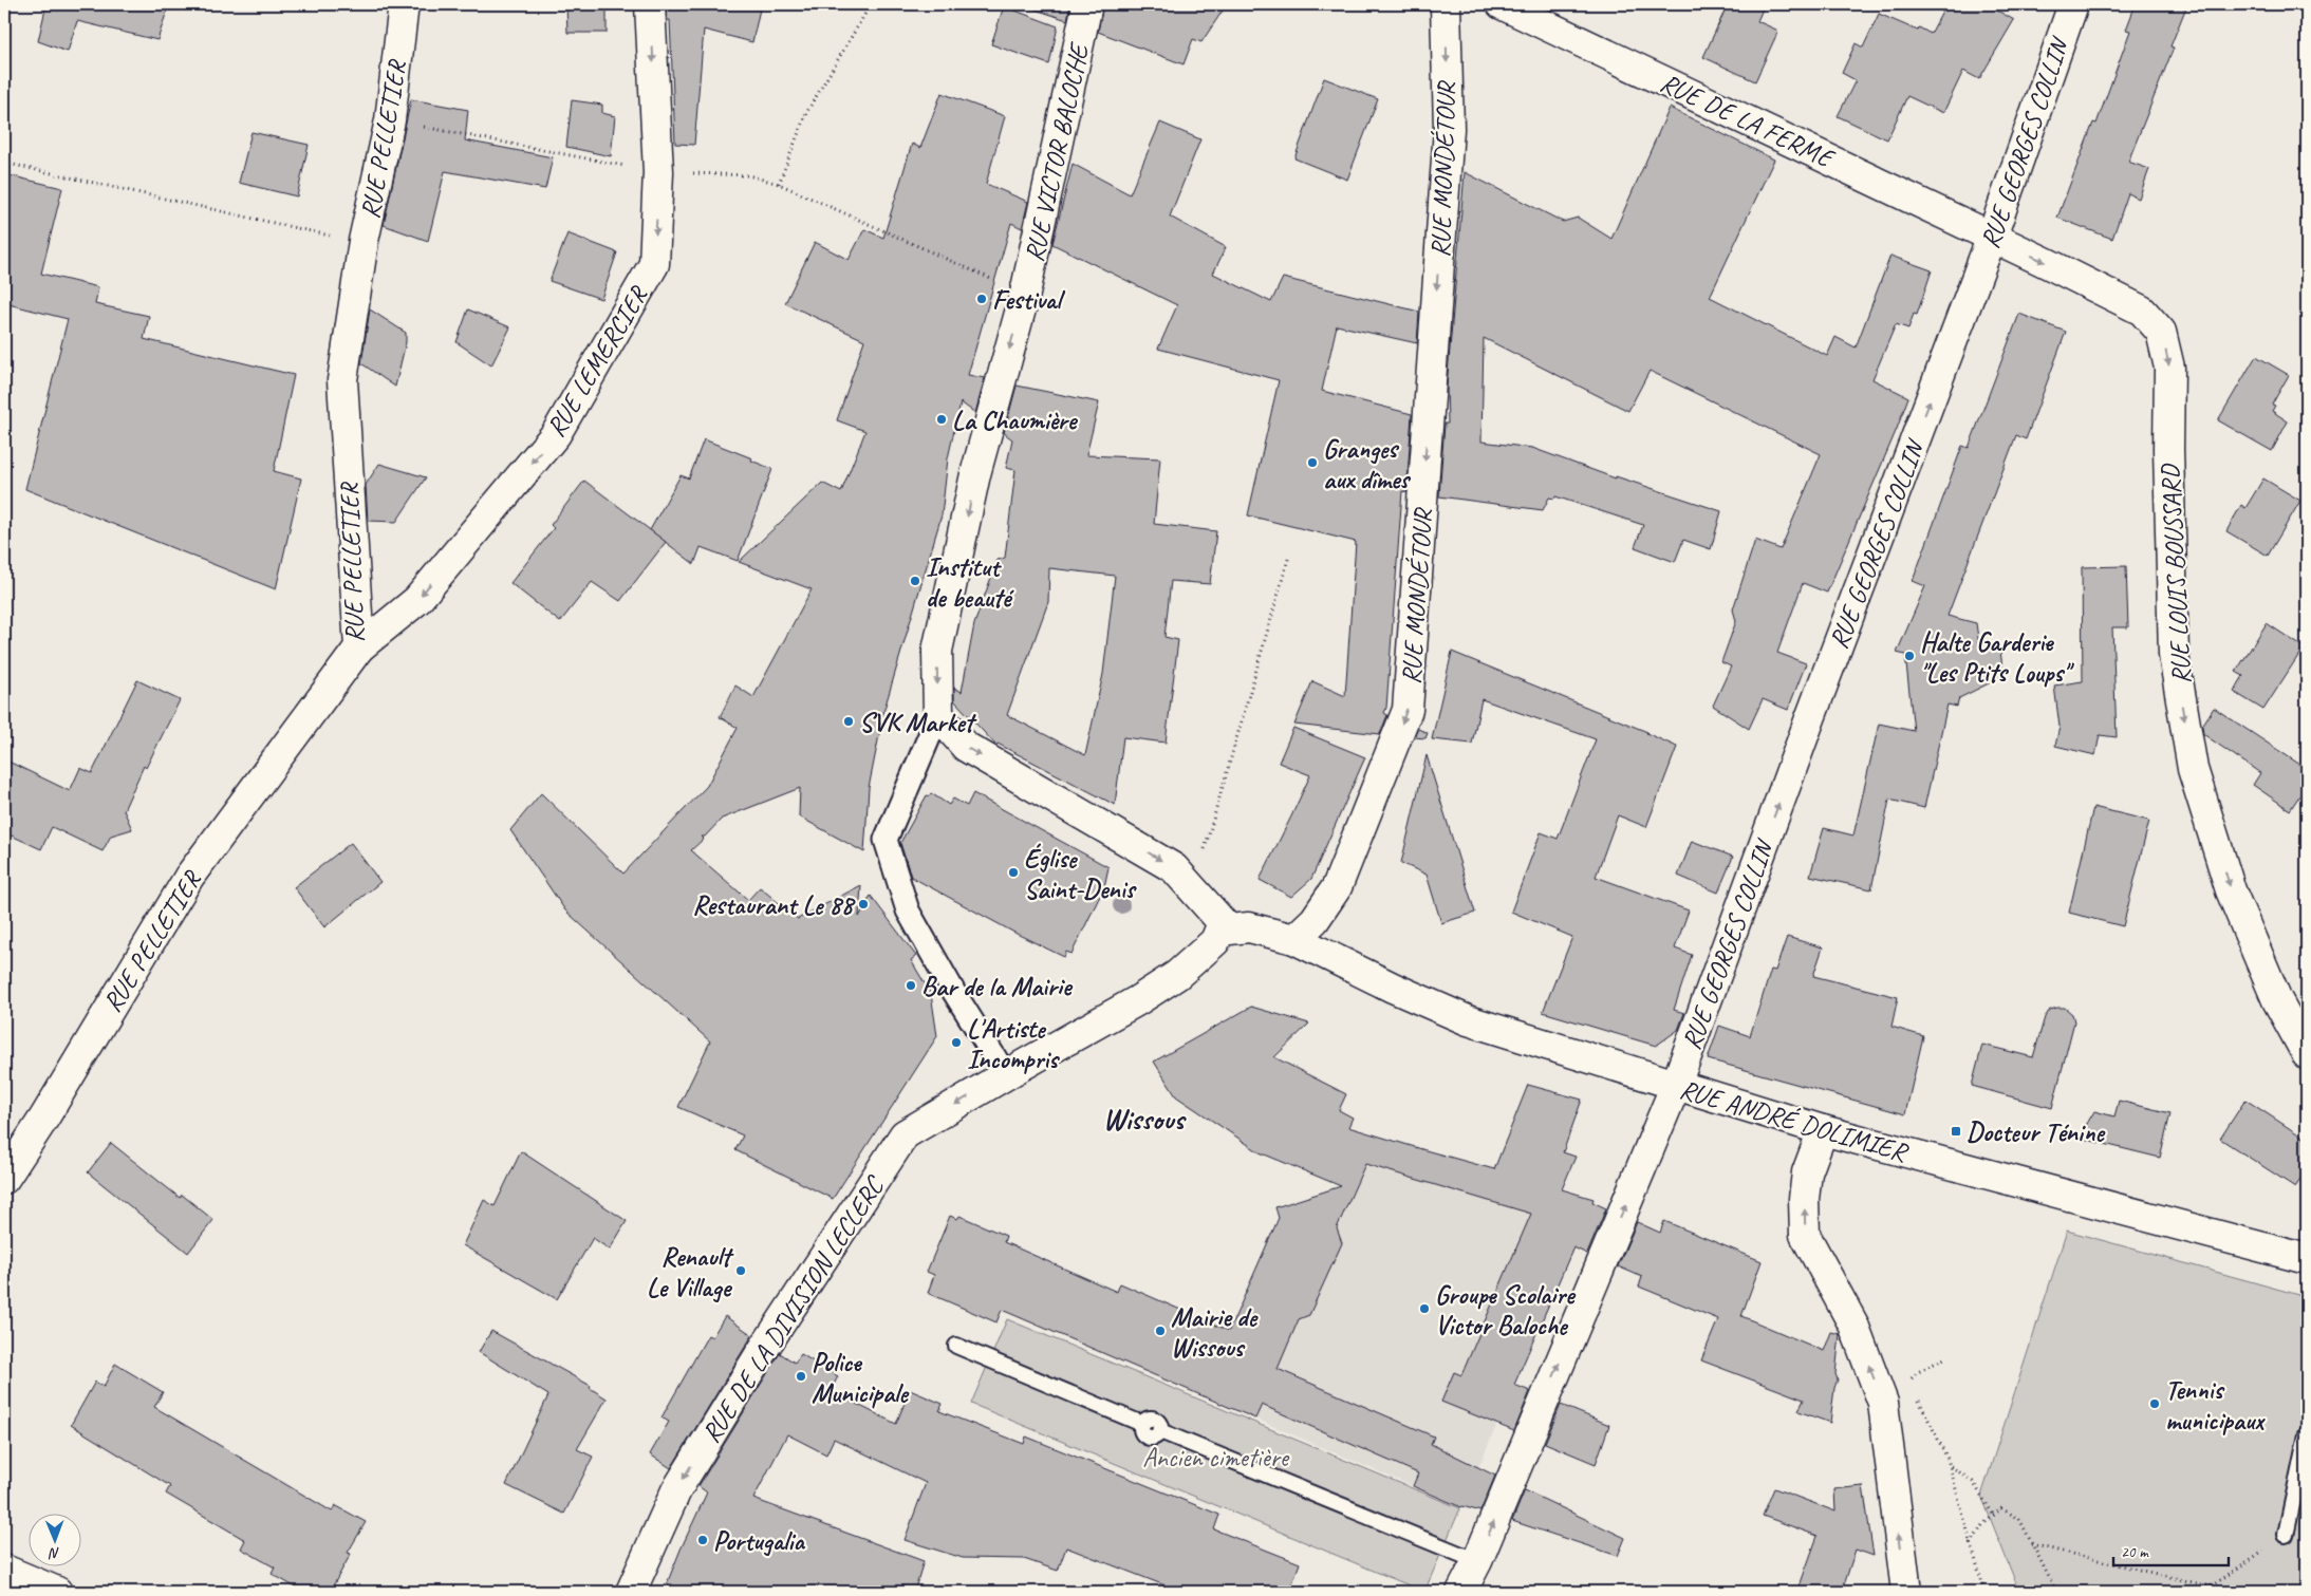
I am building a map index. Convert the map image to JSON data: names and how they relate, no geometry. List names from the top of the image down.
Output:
{
  "streets": {
    "street": [
      "RUE DE LA FERME",
      "RUE PELLETIER",
      "RUE GEORGES COLLIN",
      "RUE VICTOR BALOCHE",
      "RUE MONDÉTOUR",
      "RUE LEMERCIER",
      "RUE LOUIS BOUSSARD",
      "RUE ANDRÉ DOLIMIER",
      "RUE DE LA DIVISION LECLERC"
    ]
  },
  "crossings": [
    ["RUE DE LA FERME", "RUE GEORGES COLLIN"],
    ["RUE DE LA FERME", "RUE LOUIS BOUSSARD"],
    ["RUE PELLETIER", "RUE LEMERCIER"],
    ["RUE GEORGES COLLIN", "RUE LOUIS BOUSSARD"],
    ["RUE GEORGES COLLIN", "RUE ANDRÉ DOLIMIER"],
    ["RUE VICTOR BALOCHE", "RUE DE LA DIVISION LECLERC"],
    ["RUE MONDÉTOUR", "RUE ANDRÉ DOLIMIER"],
    ["RUE ANDRÉ DOLIMIER", "RUE DE LA DIVISION LECLERC"]
  ],
  "one_way": [
    "RUE GEORGES COLLIN",
    "RUE VICTOR BALOCHE",
    "RUE MONDÉTOUR",
    "RUE LEMERCIER",
    "RUE LOUIS BOUSSARD",
    "RUE DE LA DIVISION LECLERC"
  ],
  "districts": ["Wissous"],
  "parks": ["Ancien cimetière"],
  "places": {
    "other": [
      "Festival",
      "La Chaumière",
      "Granges aux dîmes",
      "Institut de beauté",
      "Halte Garderie \"Les Ptits Loups\"",
      "SVK Market",
      "Église Saint-Denis",
      "Restaurant Le 88",
      "Bar de la Mairie",
      "L'Artiste Incompris",
      "Renault Le Village",
      "Groupe Scolaire Victor Baloche",
      "Mairie de Wissous",
      "Police Municipale",
      "Tennis municipaux",
      "Portugalia"
    ],
    "transit": ["Docteur Ténine"]
  },
  "scale_bar": "20 m",
  "north": "bottom"
}
